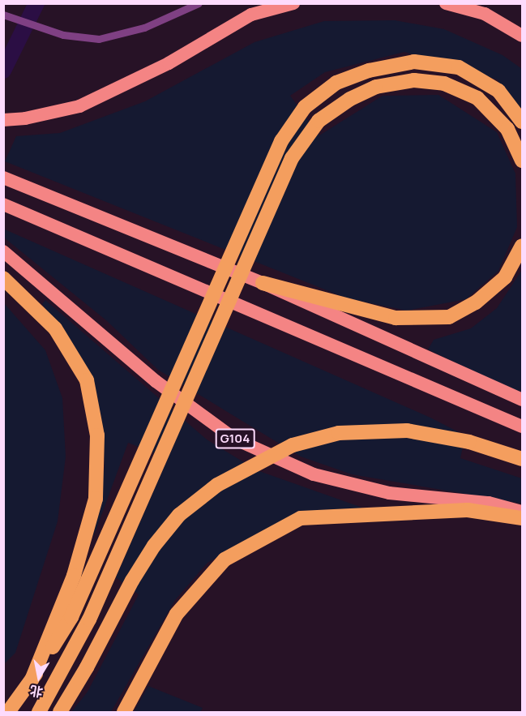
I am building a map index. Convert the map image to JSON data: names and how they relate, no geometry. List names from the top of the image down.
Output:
{
  "streets": {
    "highway": ["G104"]
  },
  "north": "bottom"
}
